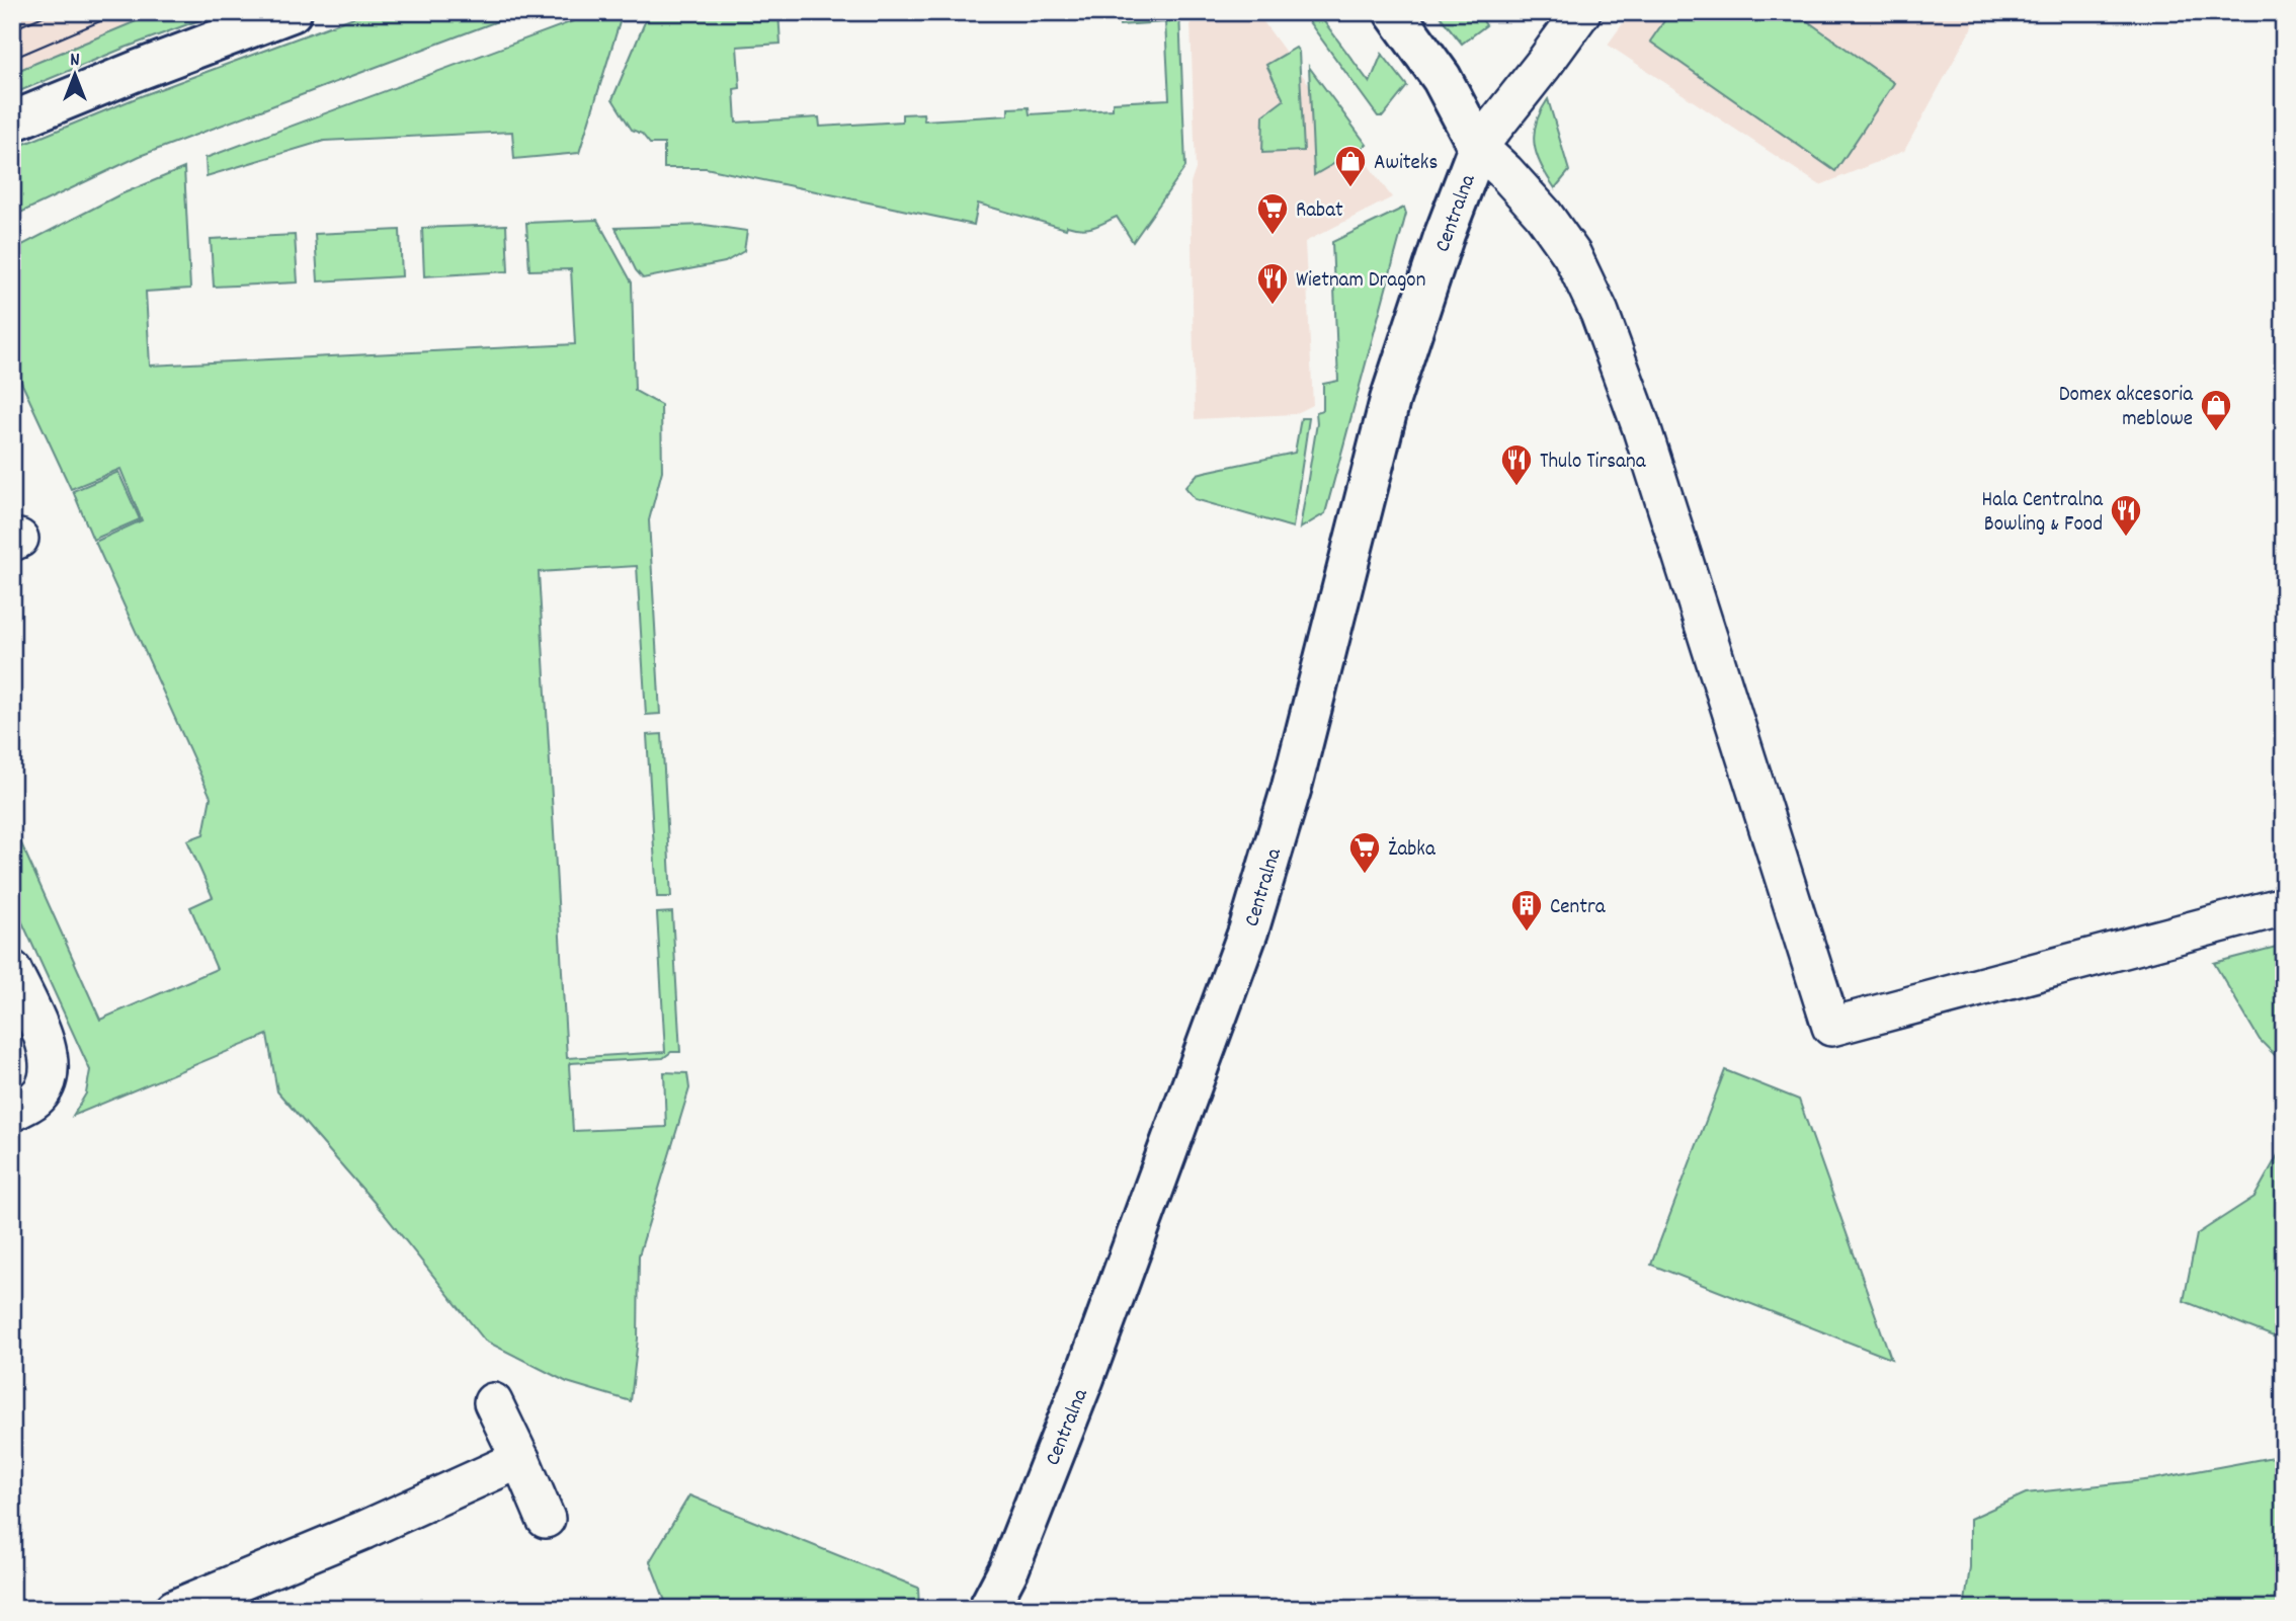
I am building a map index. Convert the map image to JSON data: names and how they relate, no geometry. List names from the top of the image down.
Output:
{
  "streets": {
    "street": ["Centralna"]
  },
  "places": {
    "shop": ["Awiteks", "Domex akcesoria meblowe"],
    "supermarket": ["Rabat", "Żabka"],
    "restaurant": ["Wietnam Dragon", "Thulo Tirsana", "Hala Centralna Bowling & Food"],
    "building": ["Centra"]
  },
  "north": "top"
}
